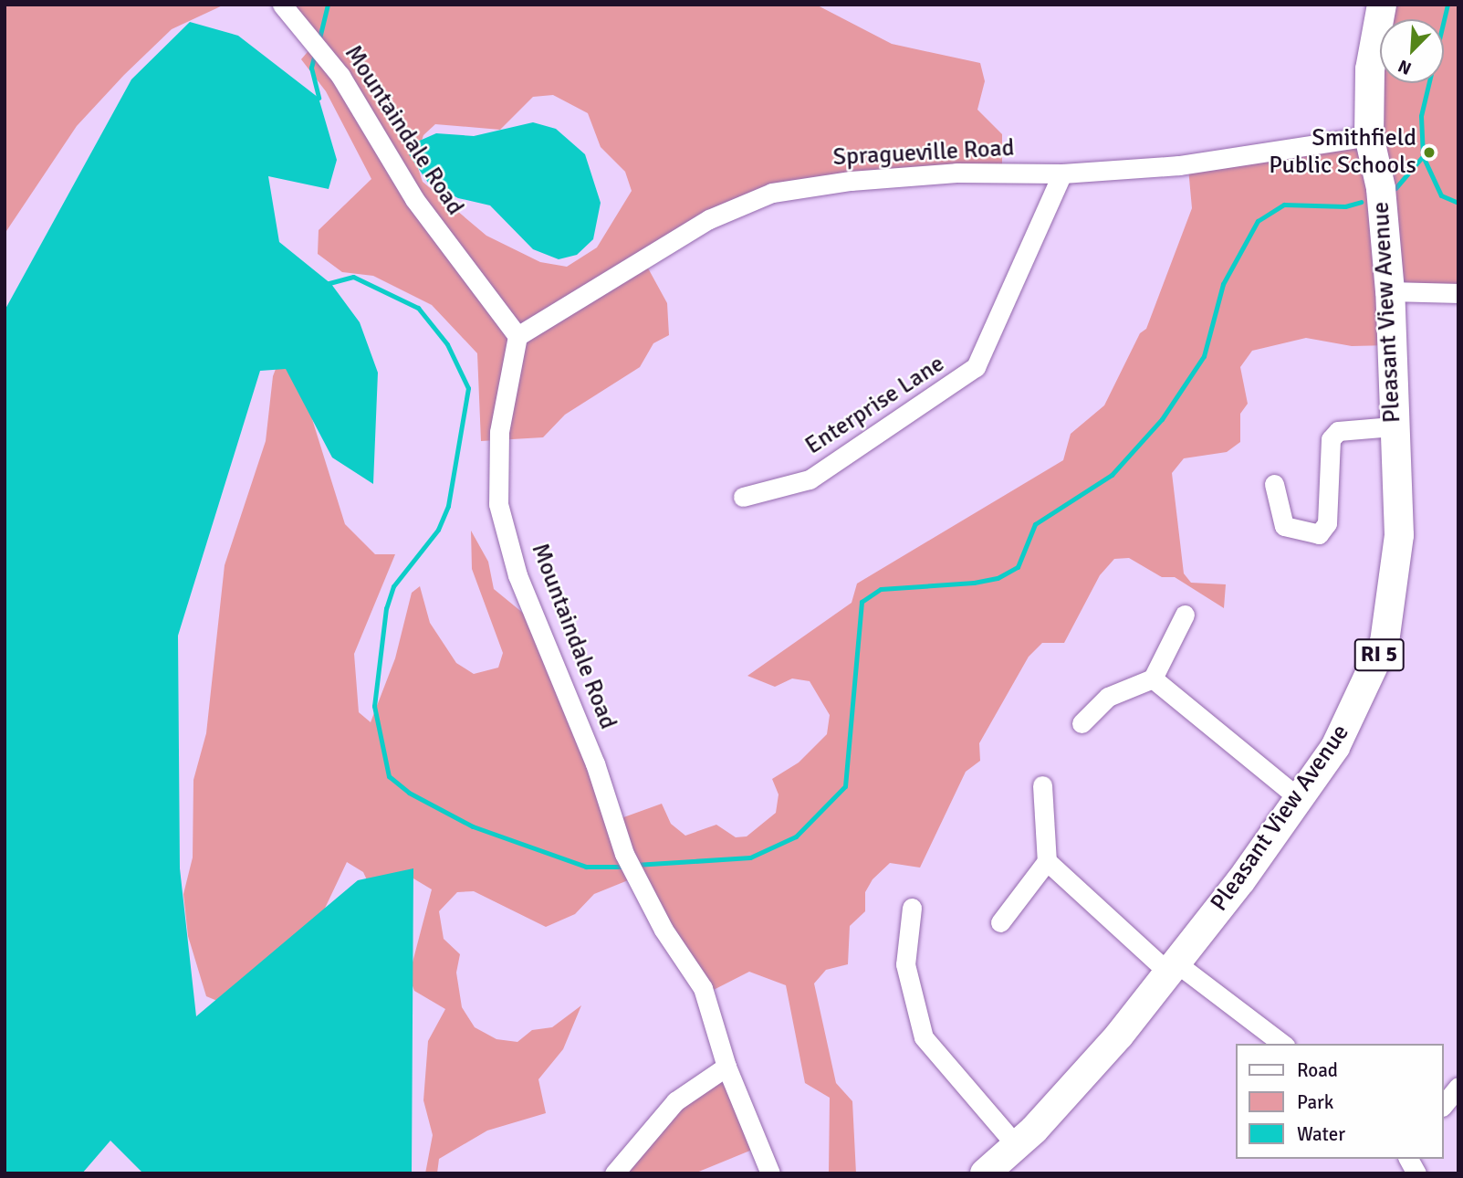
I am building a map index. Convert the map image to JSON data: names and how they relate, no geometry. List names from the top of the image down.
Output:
{
  "streets": {
    "main road": ["Pleasant View Avenue", "RI 5"],
    "street": ["Mountaindale Road", "Spragueville Road", "Enterprise Lane"]
  },
  "crossings": [
    ["Mountaindale Road", "Spragueville Road"],
    ["Spragueville Road", "Pleasant View Avenue"],
    ["Spragueville Road", "Enterprise Lane"]
  ],
  "places": ["Smithfield Public Schools"],
  "legend": ["Road", "Park", "Water"],
  "north": "bottom left"
}
